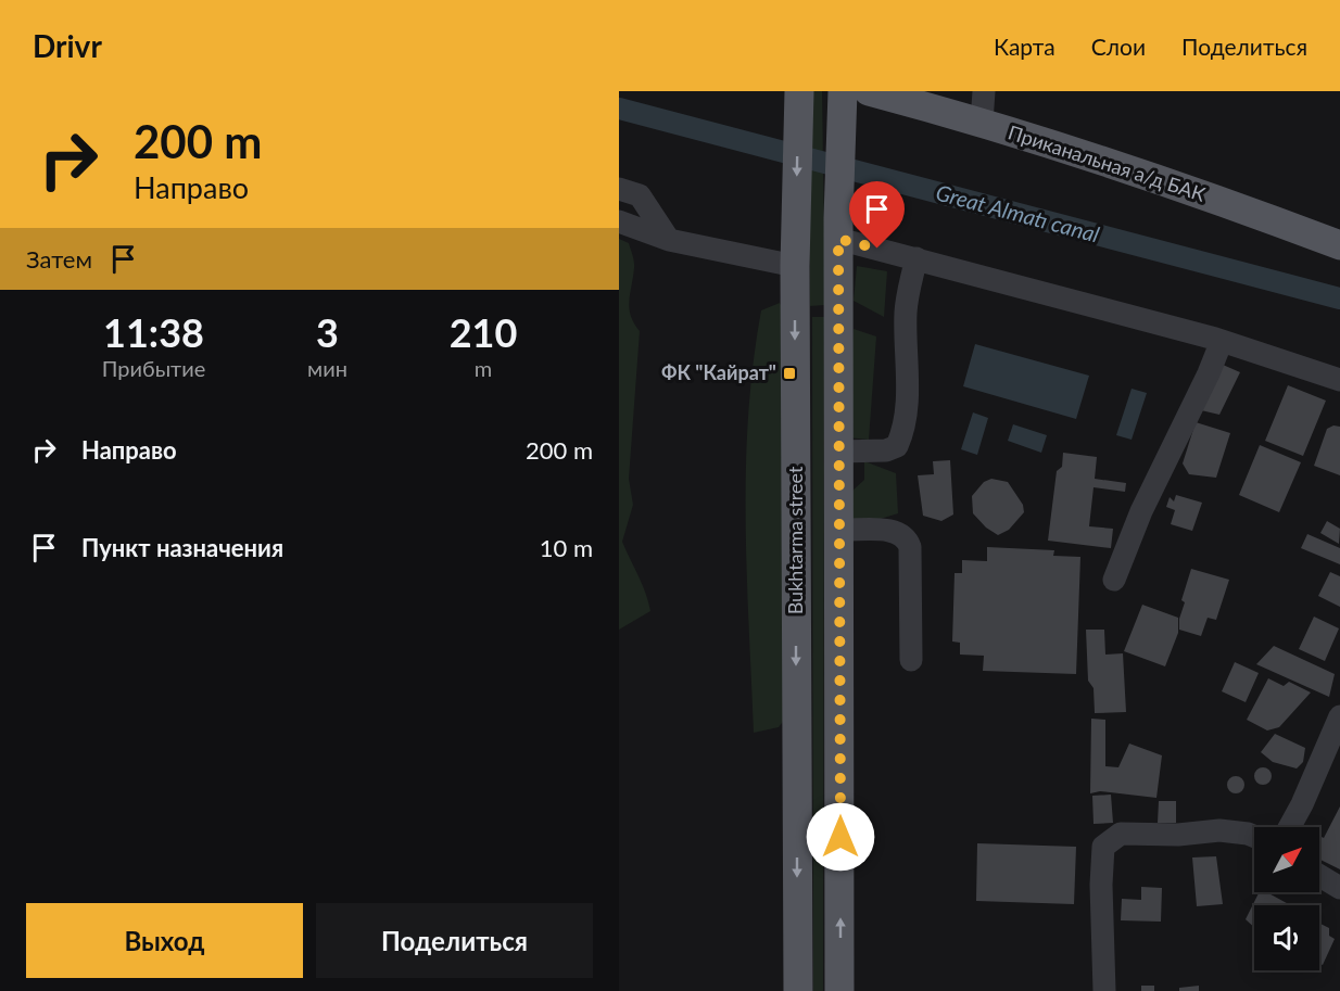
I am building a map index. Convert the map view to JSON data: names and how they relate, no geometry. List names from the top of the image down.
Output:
{
  "streets": {
    "main road": ["Приканальная а/д БАК", "Bukhtarma street"]
  },
  "water": ["Great Almatı canal"],
  "places": {
    "transit": ["ФК \"Кайрат\""]
  },
  "north": "top right",
  "page": {
    "header": "Drivr",
    "nav": ["Карта", "Слои", "Поделиться"],
    "turn": ["200 m", "Направо"],
    "then": "Затем",
    "eta": [
      "11:38",
      "Прибытие",
      "3",
      "мин",
      "210",
      "m"
    ],
    "list": [
      {
        "name": "Направо",
        "value": "200 m"
      },
      {
        "name": "Пункт назначения",
        "value": "10 m"
      }
    ],
    "buttons": ["Выход", "Поделиться"]
  }
}
